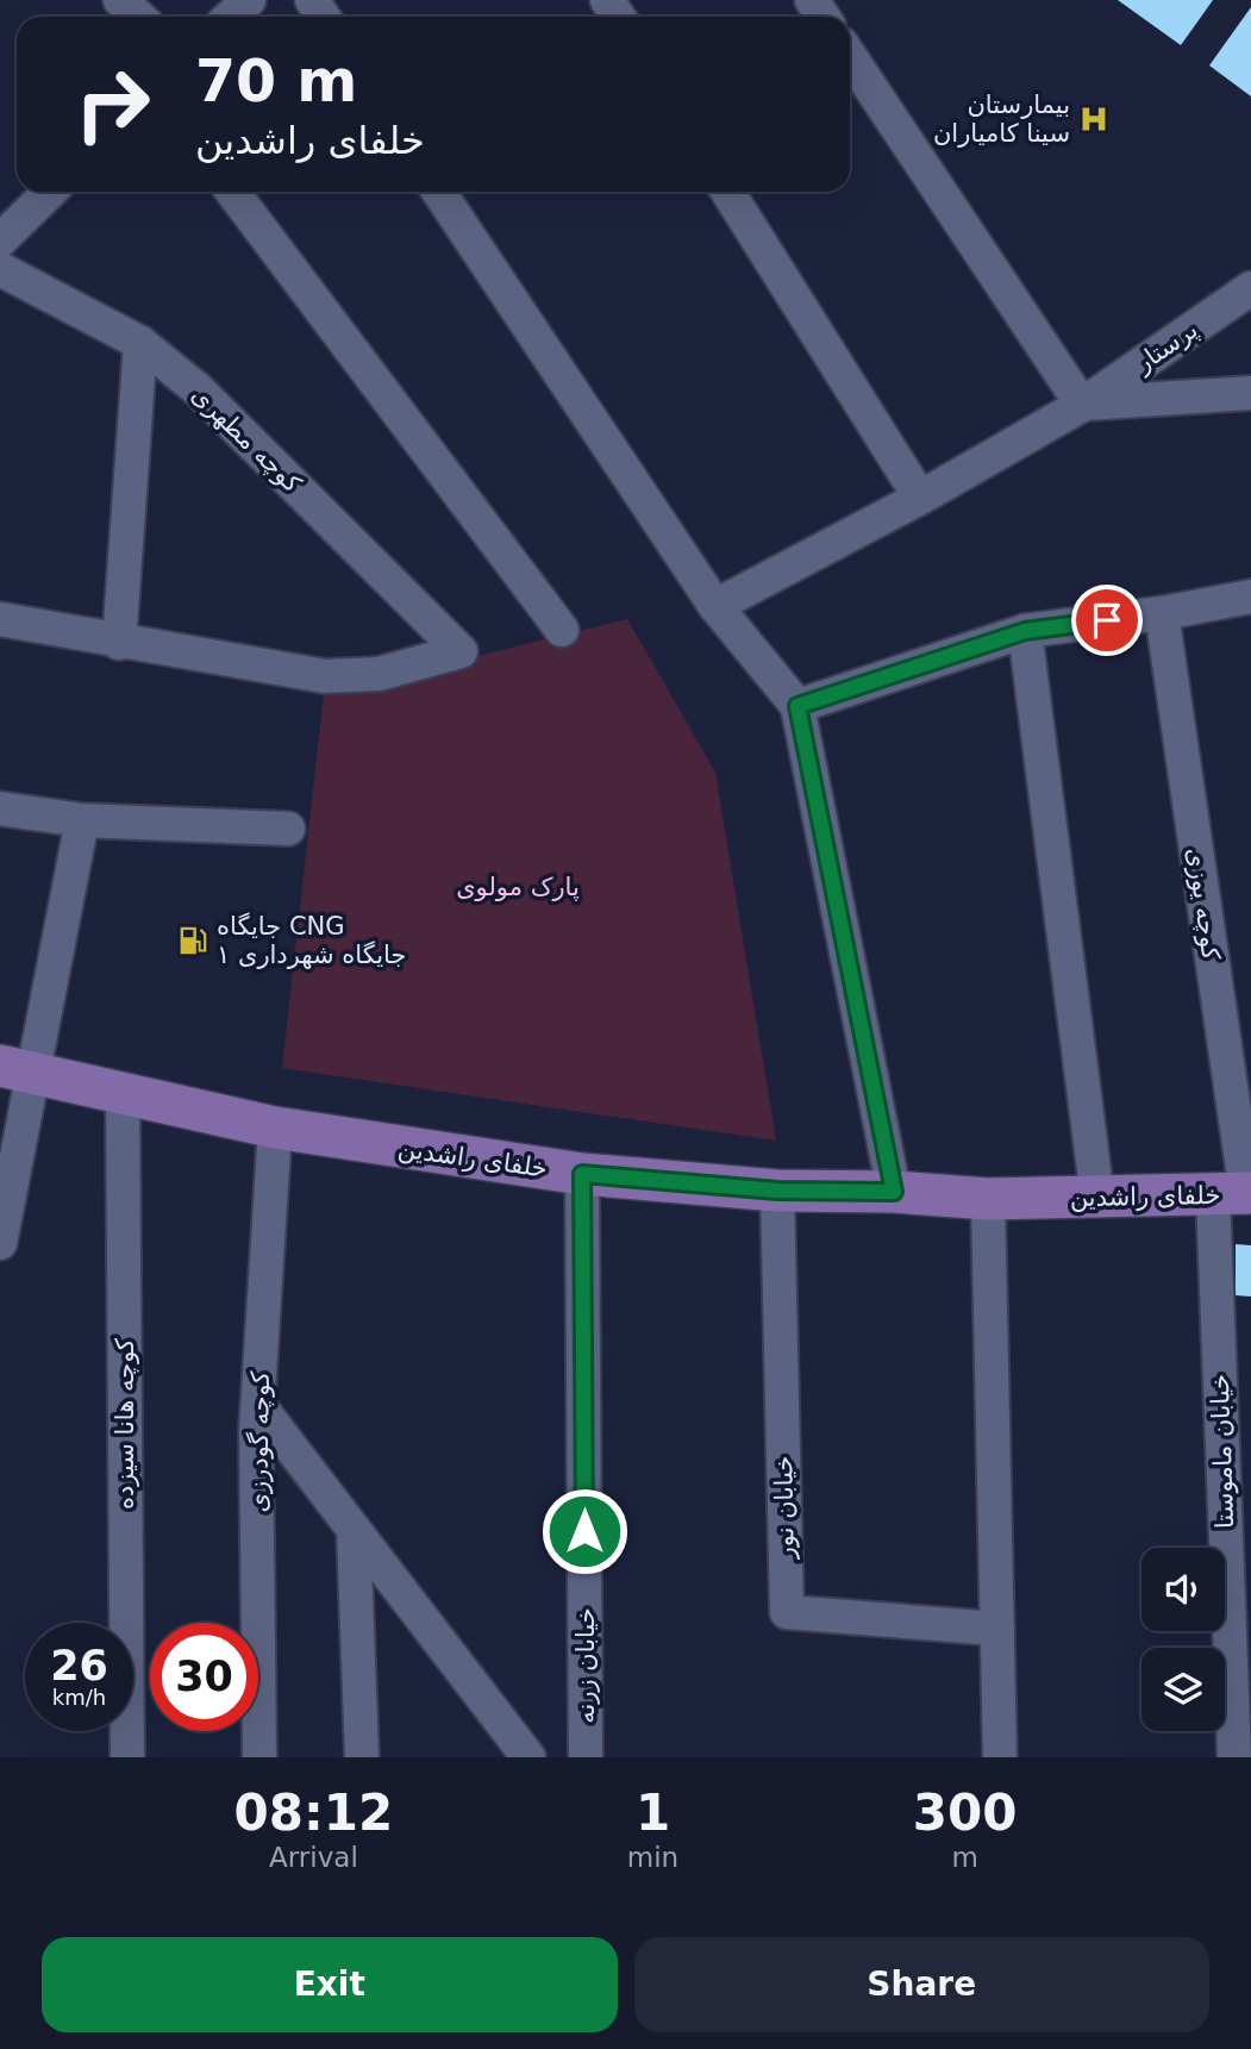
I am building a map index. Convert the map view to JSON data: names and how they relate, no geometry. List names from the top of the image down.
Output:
{
  "streets": {
    "main road": ["خلفای راشدین"],
    "street": [
      "پرستار",
      "کوچه مطهری",
      "کوچه یوزی",
      "کوچه هانا سیزده",
      "کوچه گودرزی",
      "خیابان ماموستا",
      "خیابان نور",
      "خیابان زرنه"
    ]
  },
  "crossings": [
    ["کوچه یوزی", "خلفای راشدین"],
    ["کوچه یوزی", "خیابان ماموستا"],
    ["خلفای راشدین", "کوچه هانا سیزده"],
    ["خلفای راشدین", "کوچه گودرزی"],
    ["خلفای راشدین", "خیابان ماموستا"],
    ["خلفای راشدین", "خیابان نور"],
    ["خلفای راشدین", "خیابان زرنه"]
  ],
  "parks": ["پارک مولوی"],
  "places": {
    "hospital": ["بیمارستان سینا کامیاران"],
    "fuel station": ["جایگاه CNG جایگاه شهرداری ۱"]
  },
  "page": {
    "turn": ["70 m", "خلفای راشدین"],
    "speed": "26 km/h",
    "limit": "30",
    "eta": [
      "08:12",
      "Arrival",
      "1",
      "min",
      "300",
      "m"
    ],
    "buttons": ["Exit", "Share"]
  }
}
